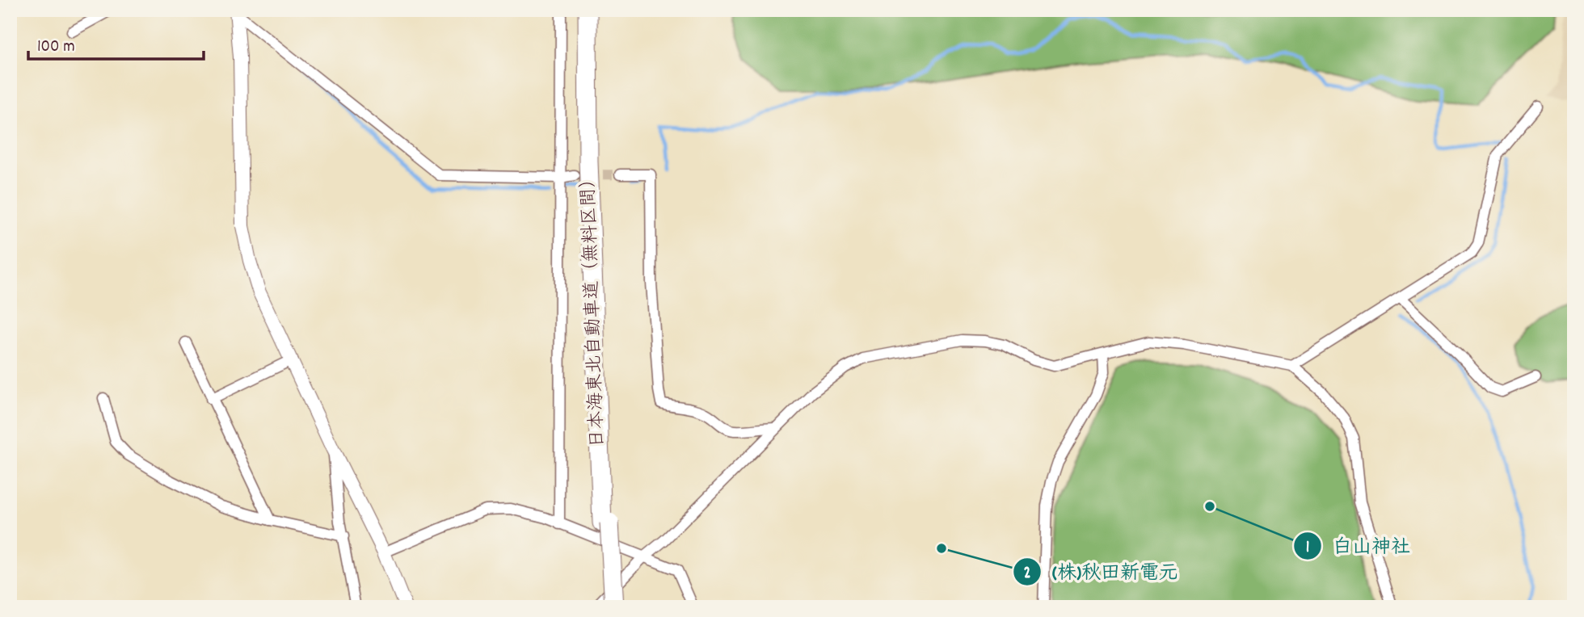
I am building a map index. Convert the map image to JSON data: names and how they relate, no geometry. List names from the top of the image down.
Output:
{
  "streets": {
    "highway": ["日本海東北自動車道（無料区間）"]
  },
  "places": ["白山神社", "(株)秋田新電元"],
  "scale_bar": "100 m"
}
